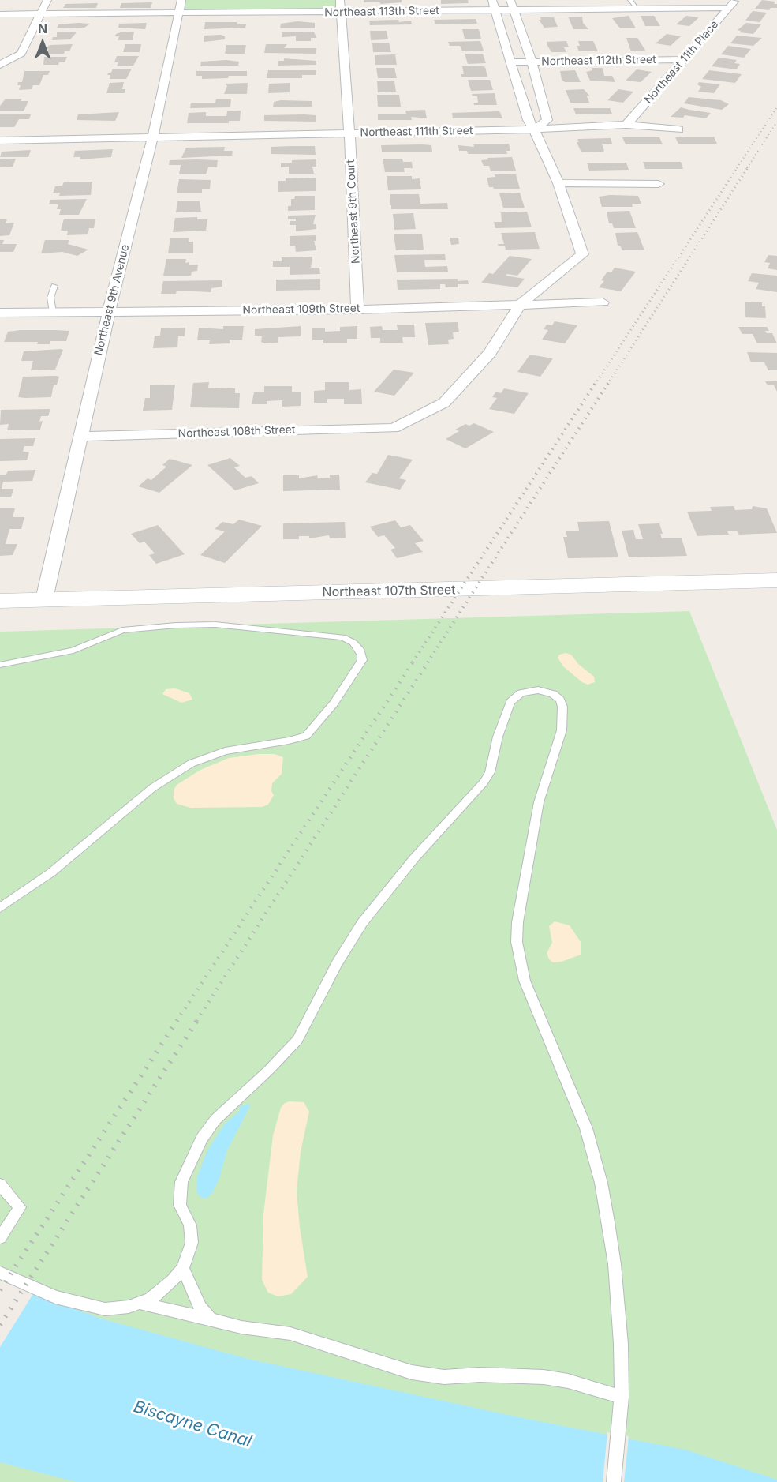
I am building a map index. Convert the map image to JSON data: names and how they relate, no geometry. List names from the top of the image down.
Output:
{
  "streets": {
    "street": [
      "Northeast 113th Street",
      "Northeast 112th Street",
      "Northeast 11th Place",
      "Northeast 111th Street",
      "Northeast 9th Court",
      "Northeast 9th Avenue",
      "Northeast 109th Street",
      "Northeast 108th Street",
      "Northeast 107th Street"
    ]
  },
  "crossings": [
    ["Northeast 113th Street", "Northeast 11th Place"],
    ["Northeast 113th Street", "Northeast 9th Court"],
    ["Northeast 113th Street", "Northeast 9th Avenue"],
    ["Northeast 112th Street", "Northeast 11th Place"],
    ["Northeast 11th Place", "Northeast 111th Street"],
    ["Northeast 111th Street", "Northeast 9th Court"],
    ["Northeast 111th Street", "Northeast 9th Avenue"],
    ["Northeast 9th Court", "Northeast 109th Street"],
    ["Northeast 9th Avenue", "Northeast 109th Street"],
    ["Northeast 9th Avenue", "Northeast 108th Street"],
    ["Northeast 9th Avenue", "Northeast 107th Street"],
    ["Northeast 109th Street", "Northeast 108th Street"]
  ],
  "water": ["Biscayne Canal"],
  "north": "top"
}
